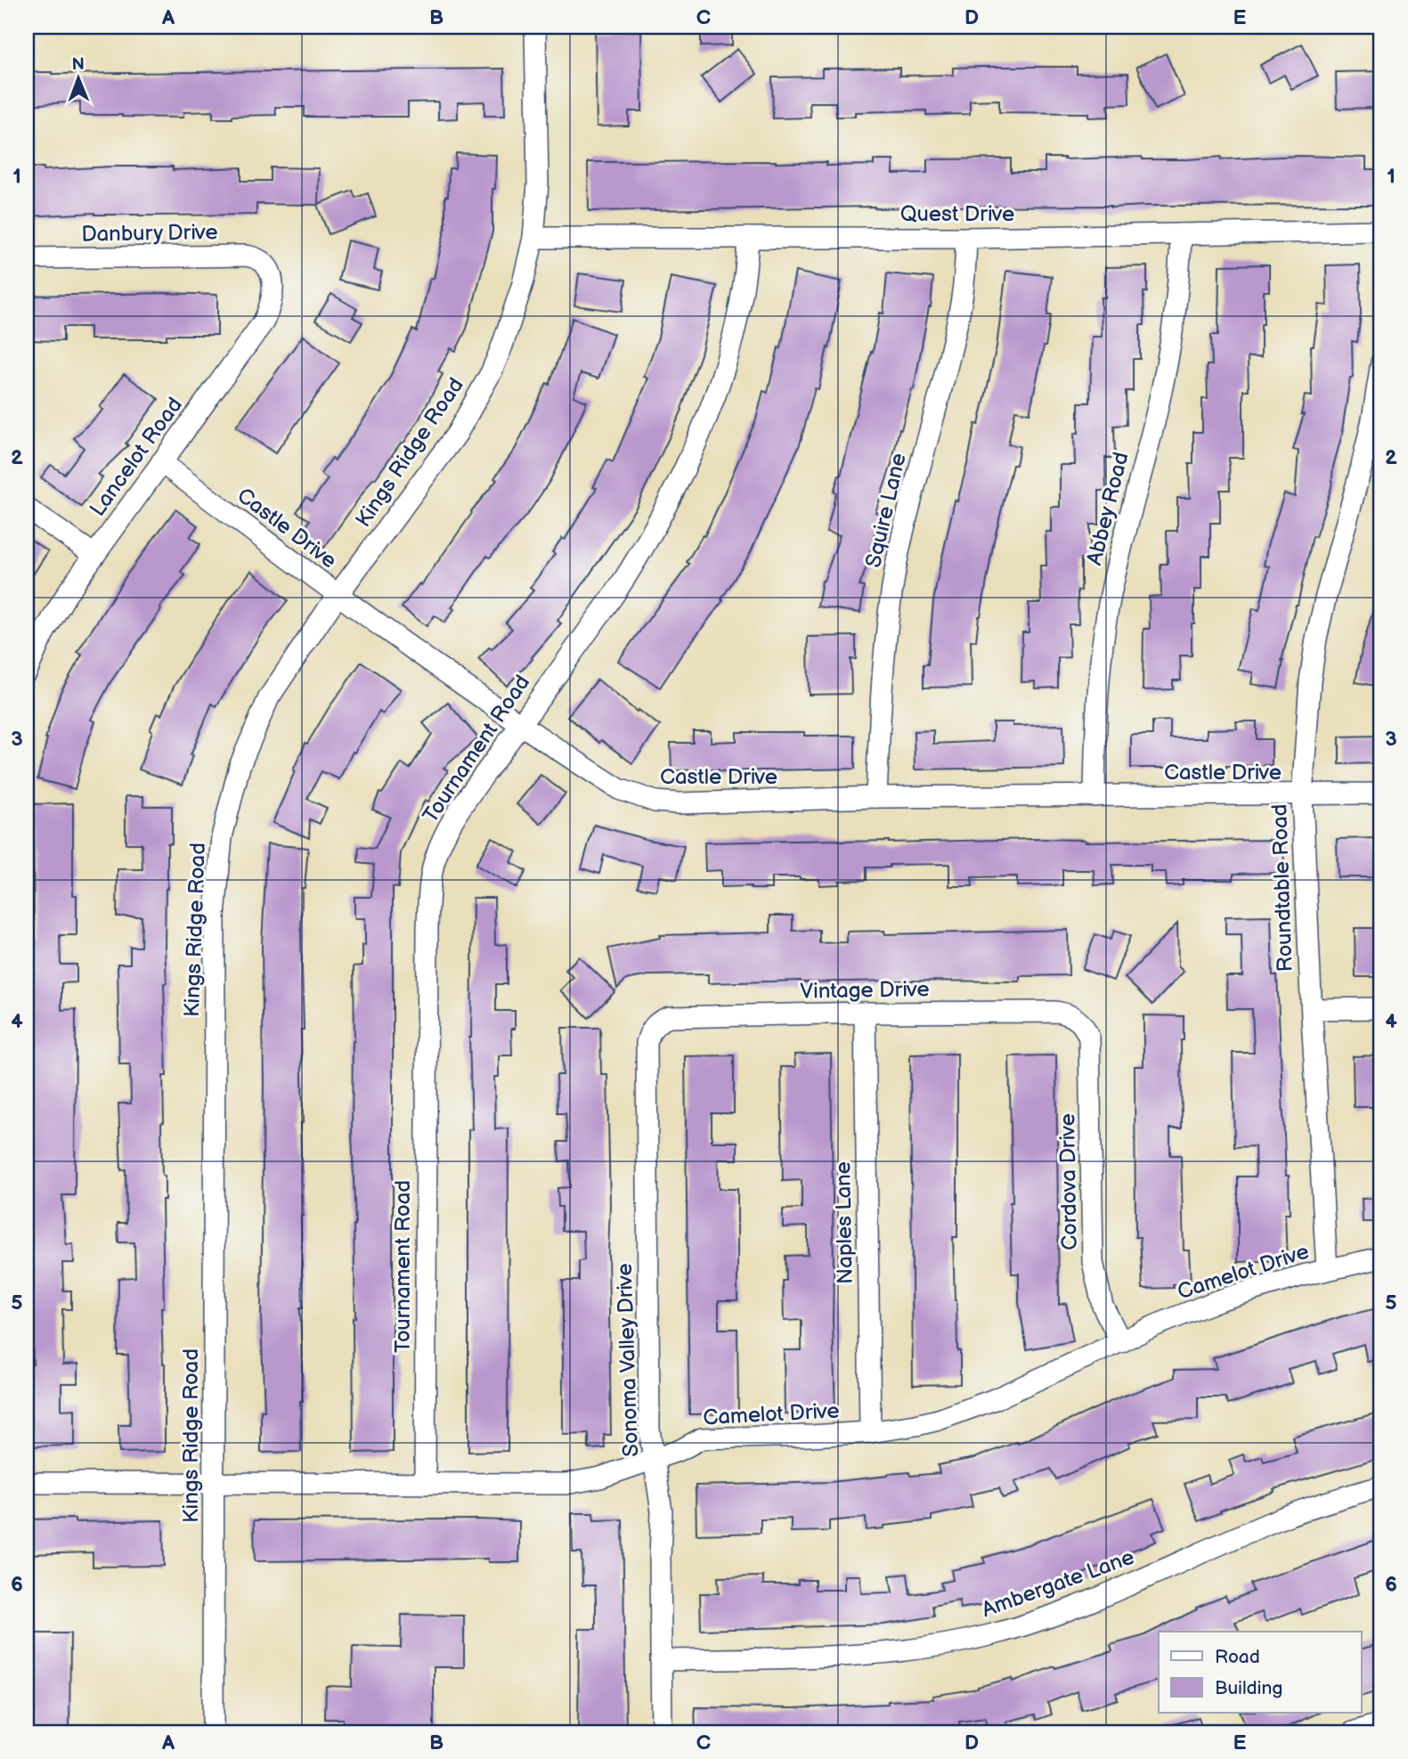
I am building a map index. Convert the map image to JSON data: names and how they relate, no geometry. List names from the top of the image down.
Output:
{
  "streets": {
    "street": [
      "Quest Drive",
      "Danbury Drive",
      "Kings Ridge Road",
      "Lancelot Road",
      "Abbey Road",
      "Squire Lane",
      "Castle Drive",
      "Tournament Road",
      "Roundtable Road",
      "Vintage Drive",
      "Cordova Drive",
      "Naples Lane",
      "Camelot Drive",
      "Sonoma Valley Drive",
      "Ambergate Lane"
    ]
  },
  "crossings": [
    ["Quest Drive", "Kings Ridge Road"],
    ["Quest Drive", "Abbey Road"],
    ["Quest Drive", "Squire Lane"],
    ["Quest Drive", "Tournament Road"],
    ["Danbury Drive", "Lancelot Road"],
    ["Kings Ridge Road", "Castle Drive"],
    ["Kings Ridge Road", "Camelot Drive"],
    ["Lancelot Road", "Castle Drive"],
    ["Abbey Road", "Castle Drive"],
    ["Squire Lane", "Castle Drive"],
    ["Castle Drive", "Tournament Road"],
    ["Castle Drive", "Roundtable Road"],
    ["Tournament Road", "Camelot Drive"],
    ["Roundtable Road", "Camelot Drive"],
    ["Vintage Drive", "Cordova Drive"],
    ["Vintage Drive", "Naples Lane"],
    ["Vintage Drive", "Sonoma Valley Drive"],
    ["Cordova Drive", "Camelot Drive"],
    ["Naples Lane", "Camelot Drive"],
    ["Camelot Drive", "Sonoma Valley Drive"],
    ["Sonoma Valley Drive", "Ambergate Lane"]
  ],
  "legend": ["Road", "Building"],
  "north": "top",
  "grid": {
    "columns": [
      "A",
      "B",
      "C",
      "D",
      "E"
    ],
    "rows": [
      "1",
      "2",
      "3",
      "4",
      "5",
      "6"
    ]
  }
}
